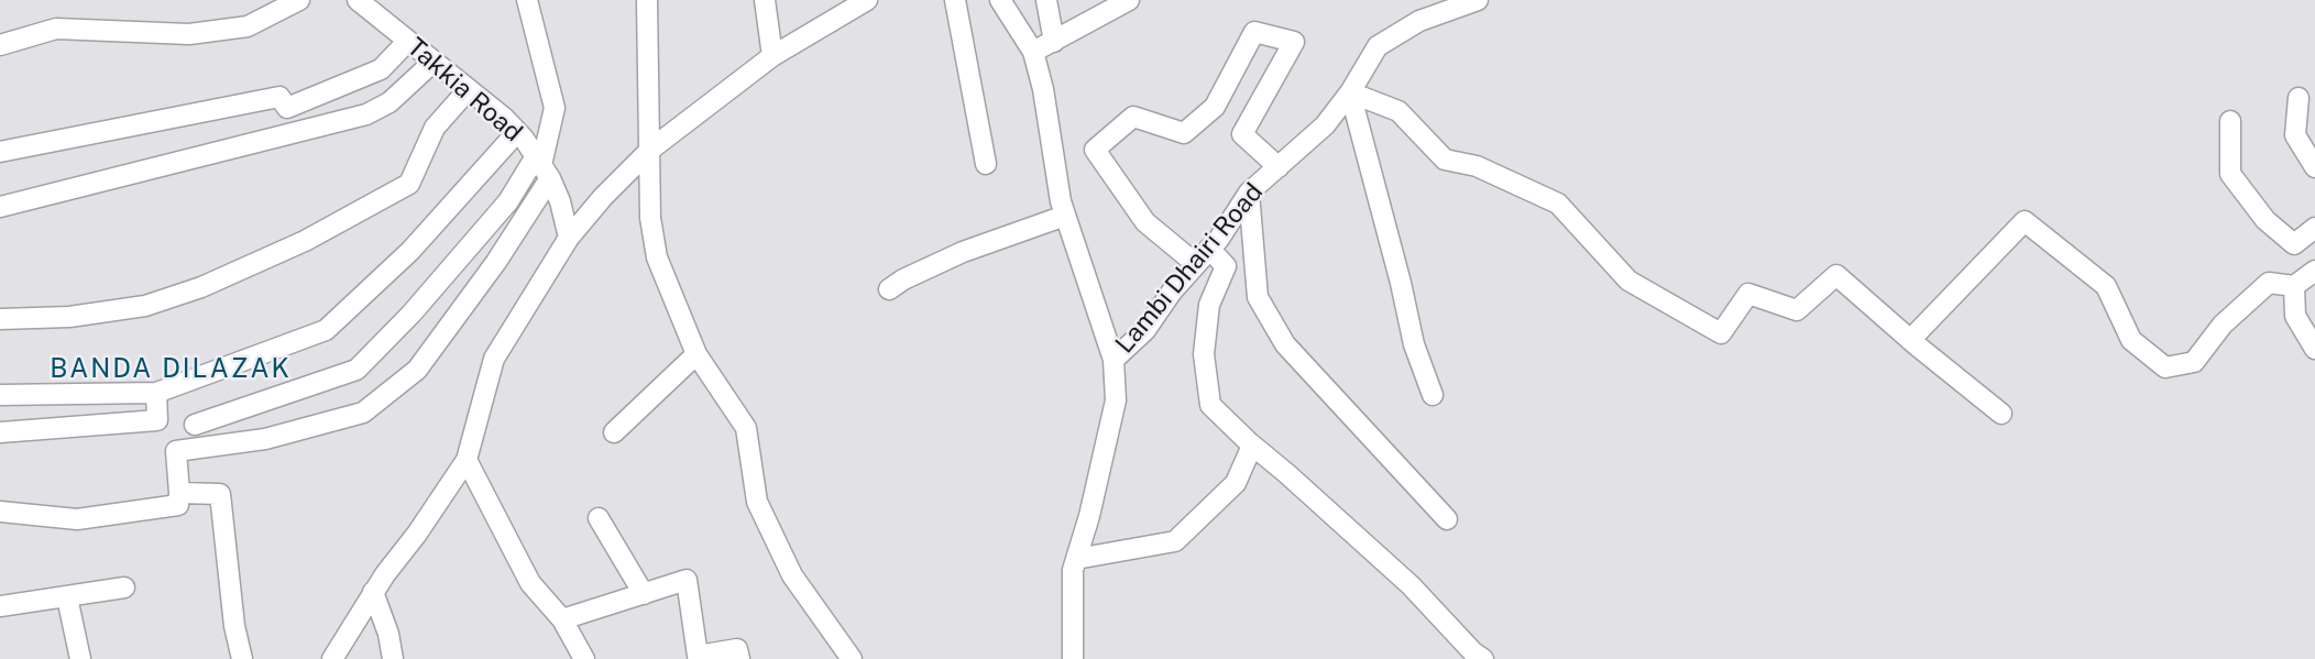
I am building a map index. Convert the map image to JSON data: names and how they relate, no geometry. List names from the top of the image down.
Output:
{
  "streets": {
    "street": ["Takkia Road", "Lambi Dhairi Road"]
  },
  "districts": ["BANDA DILAZAK"]
}
